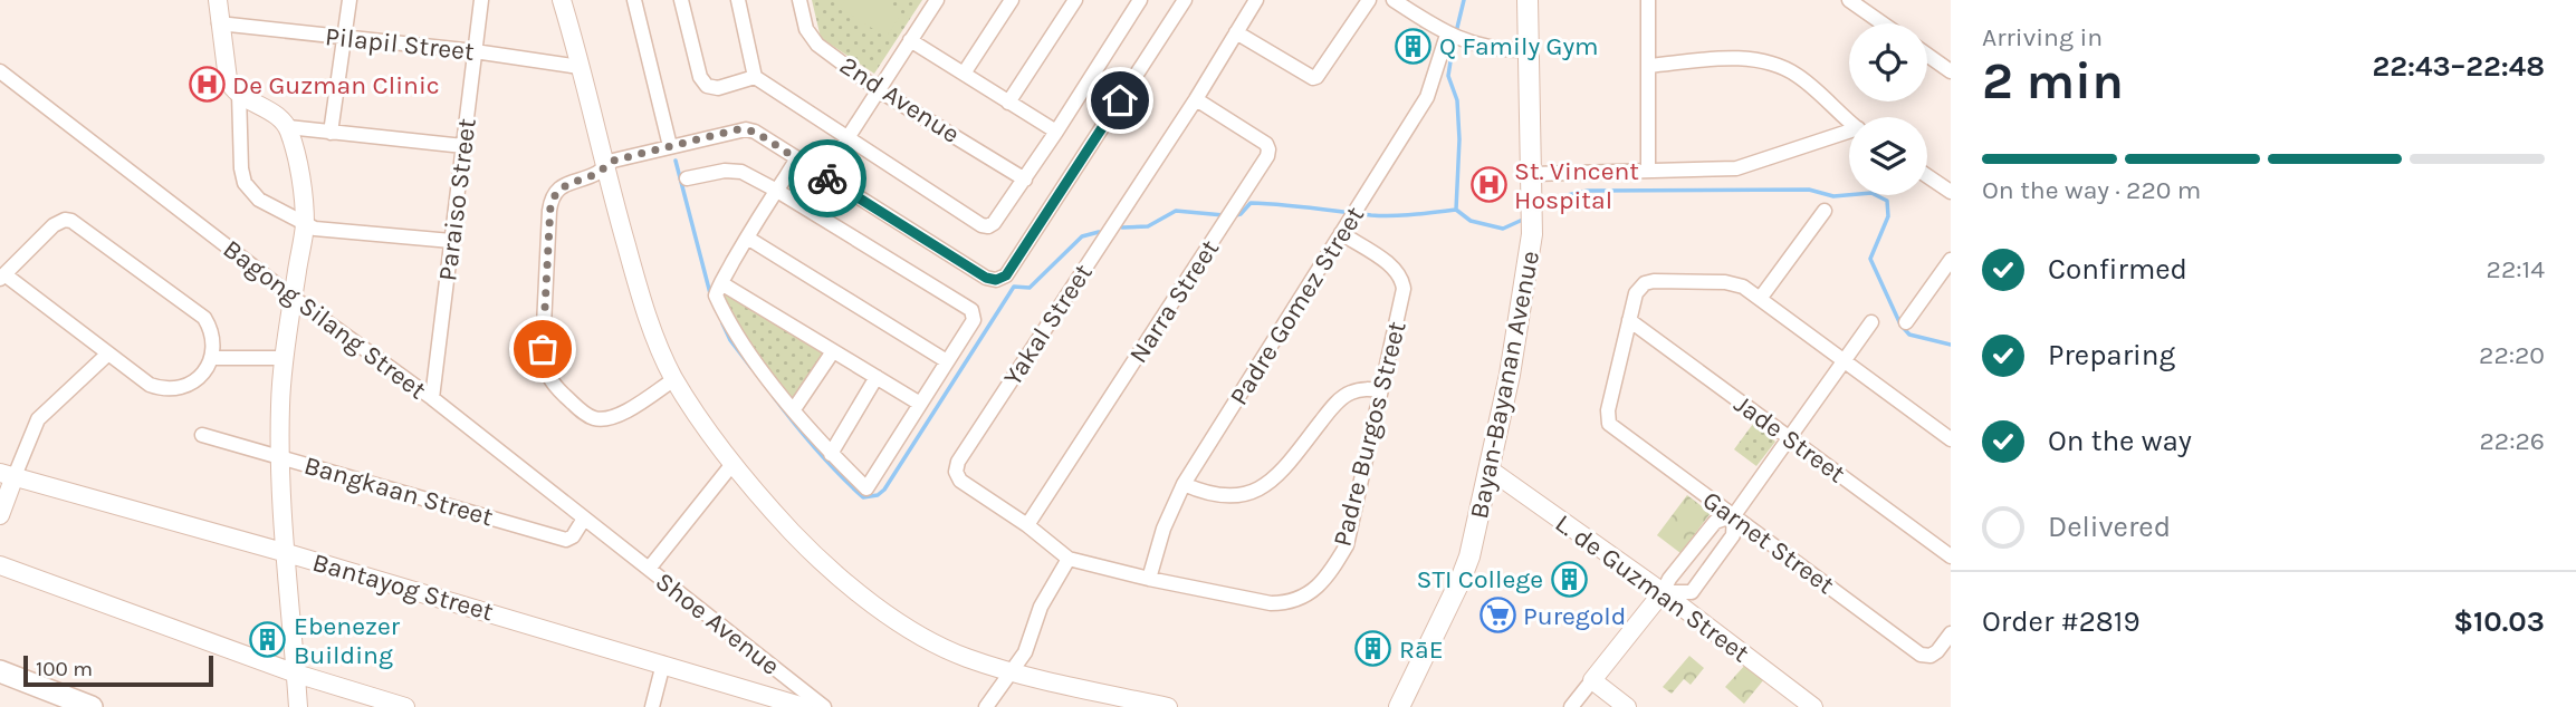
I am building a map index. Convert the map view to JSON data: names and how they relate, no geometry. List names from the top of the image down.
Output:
{
  "streets": {
    "main road": ["Bayan-Bayanan Avenue"],
    "street": [
      "Pilapil Street",
      "2nd Avenue",
      "Paraiso Street",
      "Narra Street",
      "Padre Gomez Street",
      "Bagong Silang Street",
      "Yakal Street",
      "Padre Burgos Street",
      "Jade Street",
      "Bangkaan Street",
      "Garnet Street",
      "Bantayog Street",
      "L. de Guzman Street",
      "Shoe Avenue"
    ]
  },
  "crossings": [
    ["Pilapil Street", "Paraiso Street"],
    ["Paraiso Street", "Bagong Silang Street"],
    ["Narra Street", "Yakal Street"],
    ["Padre Gomez Street", "Padre Burgos Street"],
    ["Bagong Silang Street", "Bangkaan Street"],
    ["Bagong Silang Street", "Shoe Avenue"],
    ["Yakal Street", "Padre Burgos Street"],
    ["Bayan-Bayanan Avenue", "L. de Guzman Street"],
    ["Jade Street", "Garnet Street"]
  ],
  "places": {
    "building": [
      "Q Family Gym",
      "STI College",
      "Ebenezer Building",
      "RāE"
    ],
    "hospital": ["De Guzman Clinic", "St. Vincent Hospital"],
    "supermarket": ["Puregold"]
  },
  "scale_bar": "100 m",
  "page": {
    "heading": ["2 min", "Arriving in", "22:43–22:48"],
    "panel": ["Order #2819", "$10.03"],
    "bar": "On the way · 220 m",
    "list": [
      ["Confirmed", "22:14"],
      ["Preparing", "22:20"],
      ["On the way", "22:26"],
      "Delivered"
    ],
    "scale": "100 m"
  }
}
